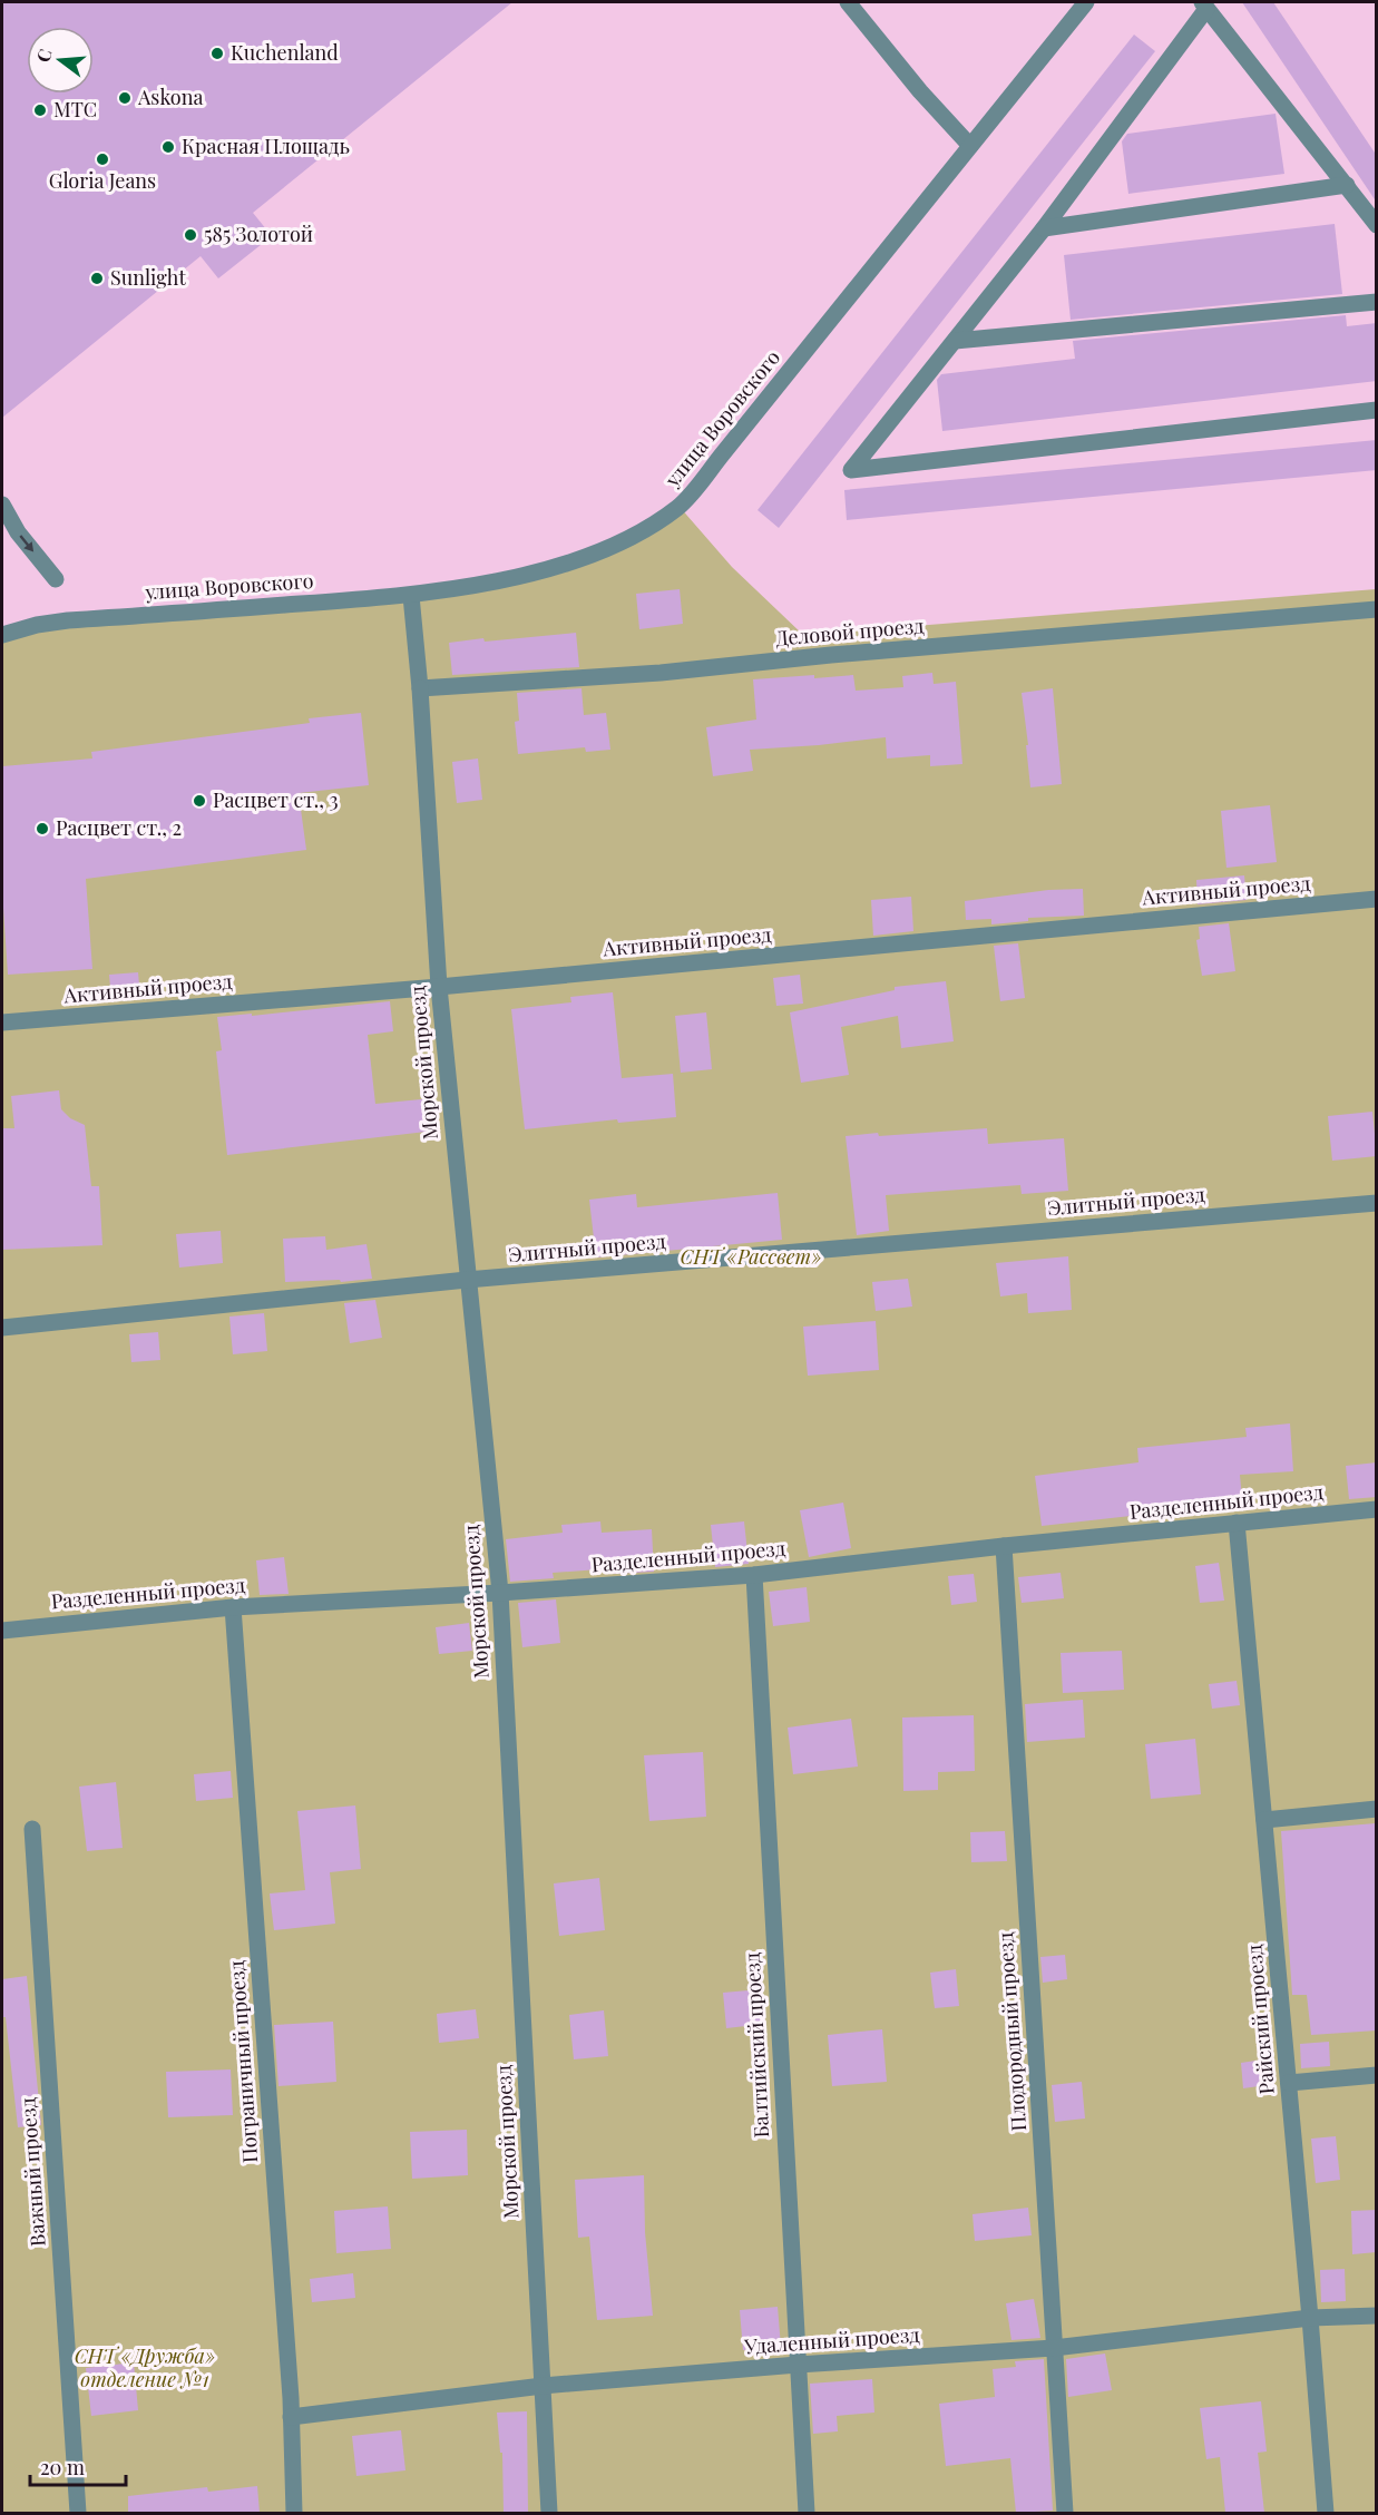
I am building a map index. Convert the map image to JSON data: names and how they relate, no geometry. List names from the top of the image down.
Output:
{
  "streets": {
    "street": [
      "улица Воровского",
      "Деловой проезд",
      "Активный проезд",
      "Морской проезд",
      "Элитный проезд",
      "Разделенный проезд",
      "Райский проезд",
      "Плодородный проезд",
      "Балтийский проезд",
      "Пограничный проезд",
      "Важный проезд",
      "Удаленный проезд"
    ]
  },
  "crossings": [
    ["Деловой проезд", "Морской проезд"],
    ["Активный проезд", "Морской проезд"],
    ["Морской проезд", "Элитный проезд"],
    ["Морской проезд", "Разделенный проезд"],
    ["Морской проезд", "Удаленный проезд"],
    ["Разделенный проезд", "Райский проезд"],
    ["Разделенный проезд", "Плодородный проезд"],
    ["Разделенный проезд", "Балтийский проезд"],
    ["Разделенный проезд", "Пограничный проезд"],
    ["Райский проезд", "Удаленный проезд"],
    ["Плодородный проезд", "Удаленный проезд"],
    ["Балтийский проезд", "Удаленный проезд"],
    ["Пограничный проезд", "Удаленный проезд"]
  ],
  "parks": ["СНТ «Рассвет»", "СНТ «Дружба» отделение №1"],
  "places": [
    "Kuchenland",
    "Askona",
    "МТС",
    "Красная Площадь",
    "Gloria Jeans",
    "585 Золотой",
    "Sunlight",
    "Расцвет ст., 3",
    "Расцвет ст., 2"
  ],
  "scale_bar": "20 m",
  "north": "left"
}
